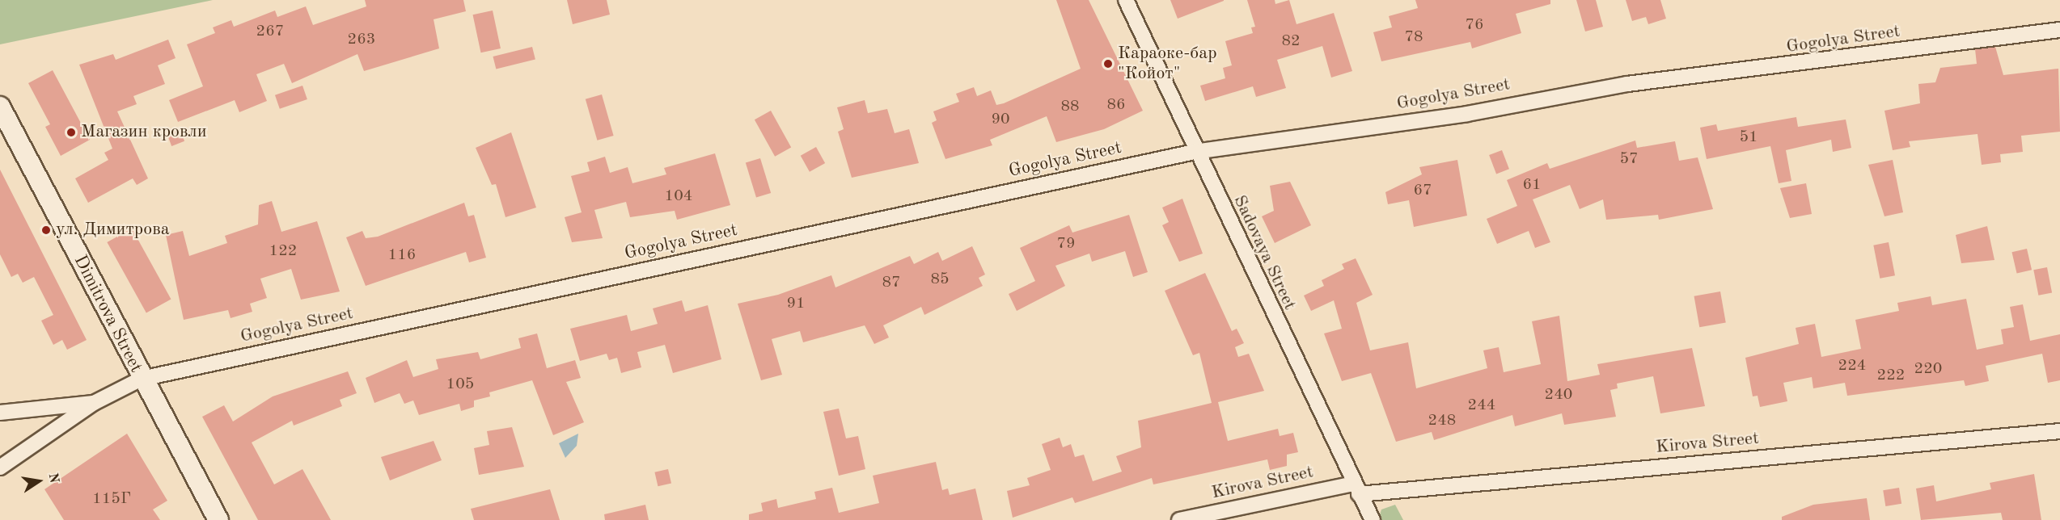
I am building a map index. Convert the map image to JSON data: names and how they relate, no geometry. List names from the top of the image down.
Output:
{
  "streets": {
    "street": [
      "Gogolya Street",
      "Sadovaya Street",
      "Dimitrova Street",
      "Kirova Street"
    ]
  },
  "crossings": [
    ["Gogolya Street", "Sadovaya Street"],
    ["Gogolya Street", "Dimitrova Street"],
    ["Sadovaya Street", "Kirova Street"]
  ],
  "places": ["Караоке-бар \"Койот\"", "Магазин кровли", "ул. Димитрова"],
  "house_numbers": [
    "76",
    "267",
    "78",
    "263",
    "82",
    "86",
    "88",
    "90",
    "51",
    "57",
    "61",
    "67",
    "104",
    "79",
    "122",
    "116",
    "85",
    "87",
    "91",
    "224",
    "220",
    "222",
    "105",
    "240",
    "244",
    "248",
    "115Г"
  ],
  "north": "right"
}
